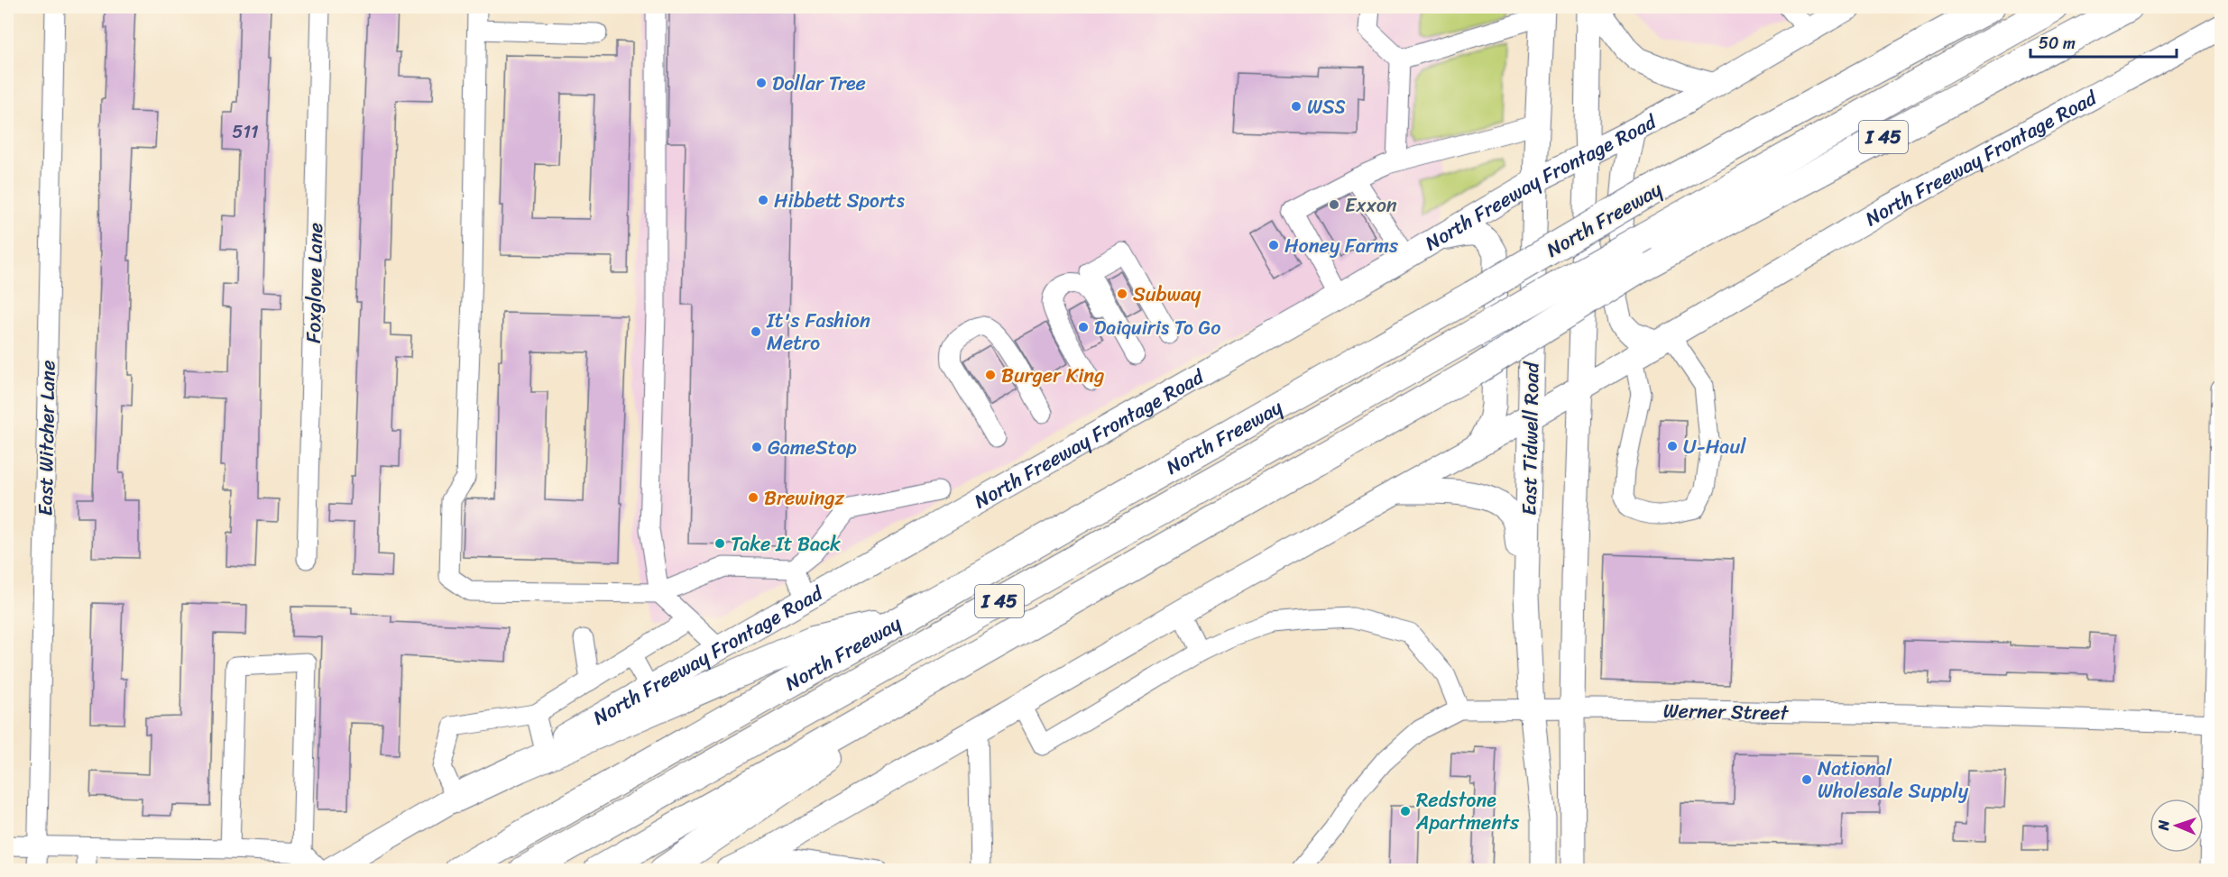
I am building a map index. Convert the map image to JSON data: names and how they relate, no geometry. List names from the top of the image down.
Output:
{
  "streets": {
    "highway": ["I 45", "North Freeway"],
    "main road": ["North Freeway Frontage Road", "East Tidwell Road"],
    "street": ["Foxglove Lane", "East Witcher Lane", "Werner Street"]
  },
  "crossings": [
    ["North Freeway Frontage Road", "East Tidwell Road"],
    ["East Tidwell Road", "Werner Street"]
  ],
  "places": [
    "Dollar Tree",
    "WSS",
    "Hibbett Sports",
    "Exxon",
    "Honey Farms",
    "Subway",
    "Daiquiris To Go",
    "It's Fashion Metro",
    "Burger King",
    "U-Haul",
    "GameStop",
    "Brewingz",
    "Take It Back",
    "National Wholesale Supply",
    "Redstone Apartments"
  ],
  "house_numbers": ["511"],
  "scale_bar": "50 m",
  "north": "left"
}
